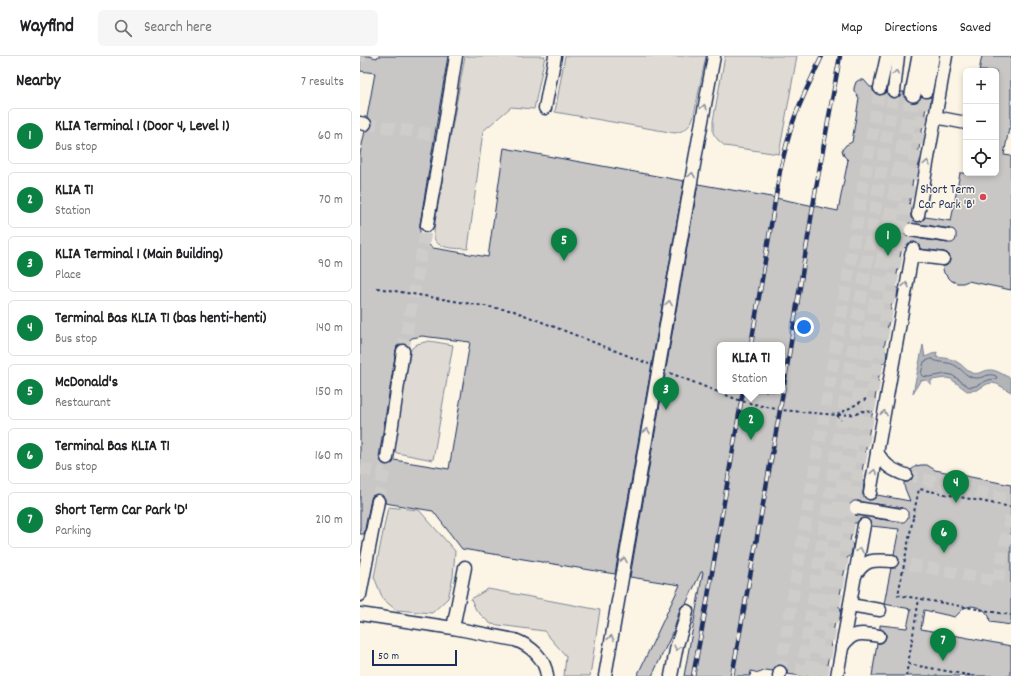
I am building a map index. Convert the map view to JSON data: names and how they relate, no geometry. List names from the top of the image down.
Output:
{
  "places": ["Short Term Car Park 'B'"],
  "scale_bar": "50 m",
  "page": {
    "header": "Wayfind",
    "search": "Search here",
    "nav": ["Map", "Directions", "Saved"],
    "heading": ["Nearby", "7 results"],
    "map_buttons": ["+", "−"],
    "list": [
      {
        "mark": "1",
        "name": "KLIA Terminal 1 (Door 4, Level 1)",
        "note": "Bus stop",
        "value": "60 m"
      },
      {
        "mark": "2",
        "name": "KLIA T1",
        "note": "Station",
        "value": "70 m"
      },
      {
        "mark": "3",
        "name": "KLIA Terminal 1 (Main Building)",
        "note": "Place",
        "value": "90 m"
      },
      {
        "mark": "4",
        "name": "Terminal Bas KLIA T1 (bas henti-henti)",
        "note": "Bus stop",
        "value": "140 m"
      },
      {
        "mark": "5",
        "name": "McDonald's",
        "note": "Restaurant",
        "value": "150 m"
      },
      {
        "mark": "6",
        "name": "Terminal Bas KLIA T1",
        "note": "Bus stop",
        "value": "160 m"
      },
      {
        "mark": "7",
        "name": "Short Term Car Park 'D'",
        "note": "Parking",
        "value": "210 m"
      }
    ],
    "pins": [
      "1",
      "5",
      "3",
      "2",
      "4",
      "6",
      "7"
    ],
    "popup": ["KLIA T1", "Station"],
    "scale": "50 m"
  }
}
